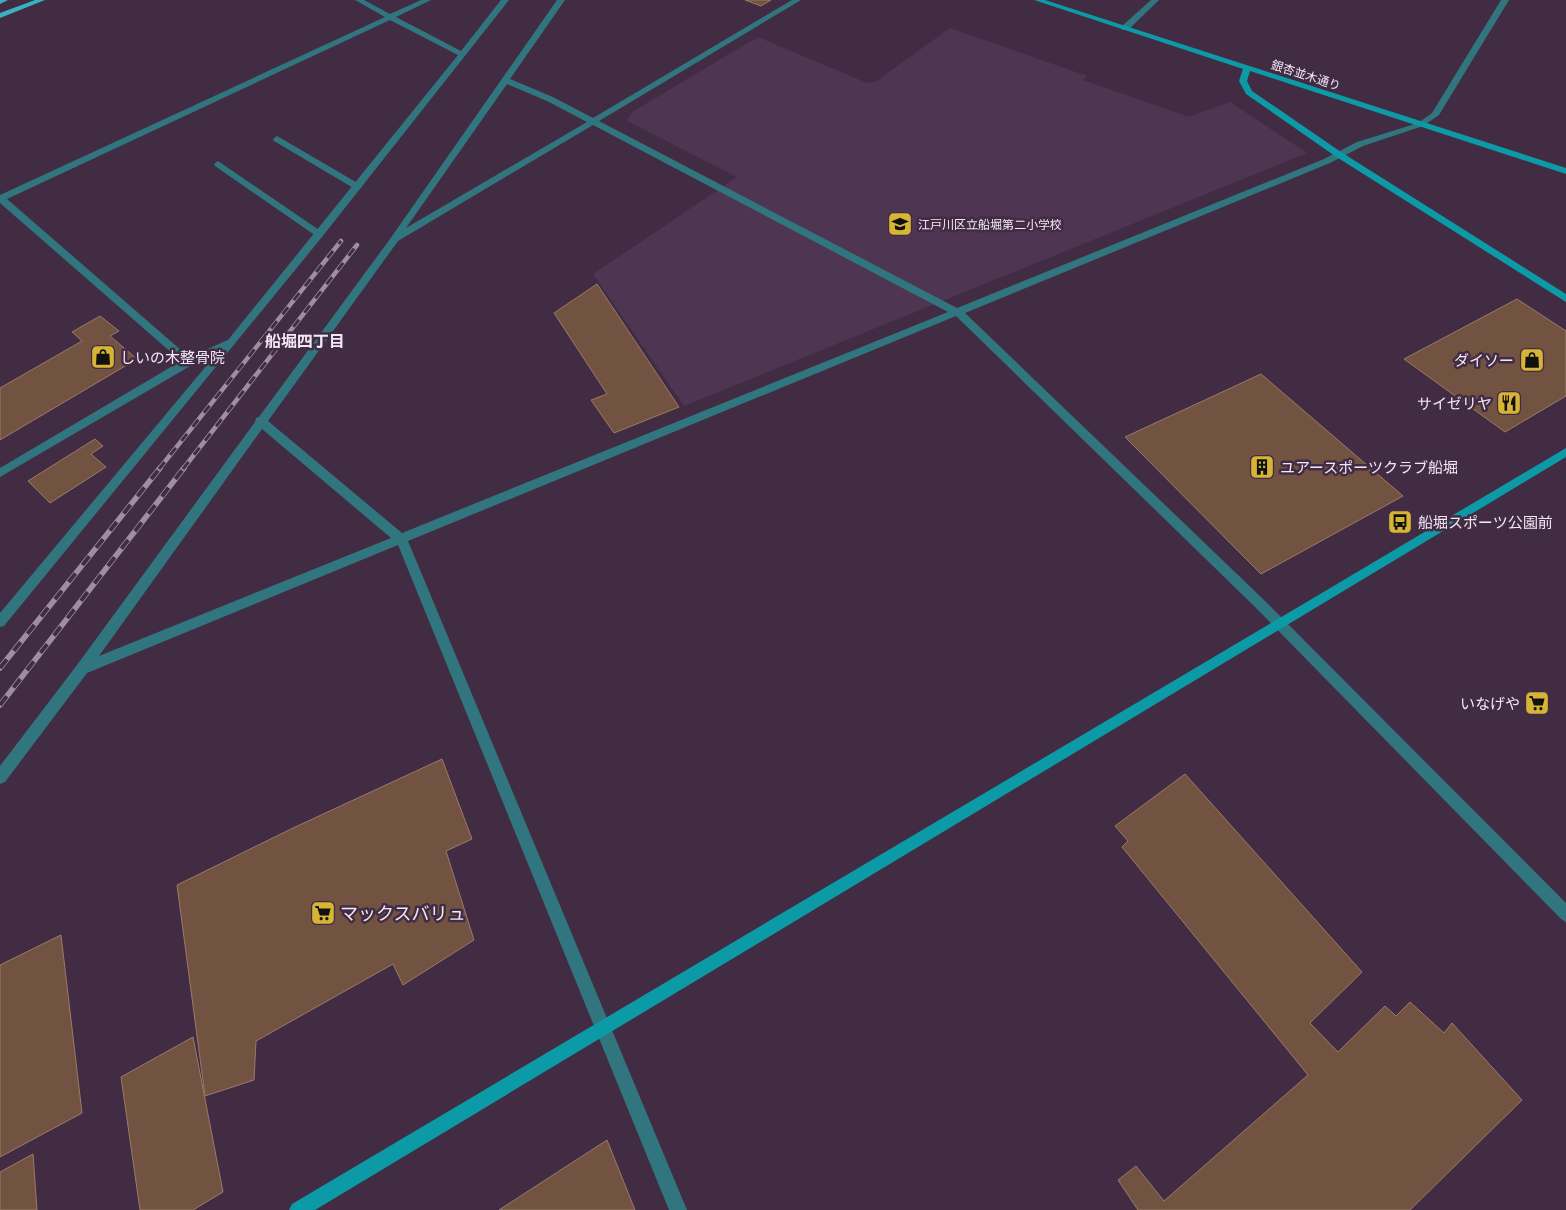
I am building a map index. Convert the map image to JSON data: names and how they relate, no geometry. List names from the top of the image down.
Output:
{
  "streets": {
    "street": ["銀杏並木通り"]
  },
  "districts": ["船堀四丁目"],
  "places": {
    "school or university": ["江戸川区立船堀第二小学校"],
    "shop": ["しいの木整骨院", "ダイソー"],
    "restaurant": ["サイゼリヤ"],
    "building": ["ユアースポーツクラブ船堀"],
    "bus stop": ["船堀スポーツ公園前"],
    "supermarket": ["いなげや", "マックスバリュ"]
  }
}
